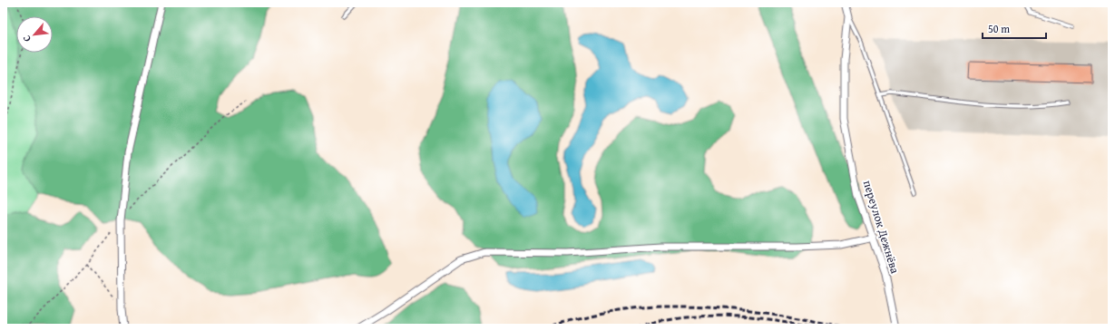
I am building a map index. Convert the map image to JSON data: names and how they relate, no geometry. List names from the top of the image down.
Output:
{
  "streets": {
    "street": ["переулок Дежнёва"]
  },
  "scale_bar": "50 m",
  "north": "bottom left"
}
